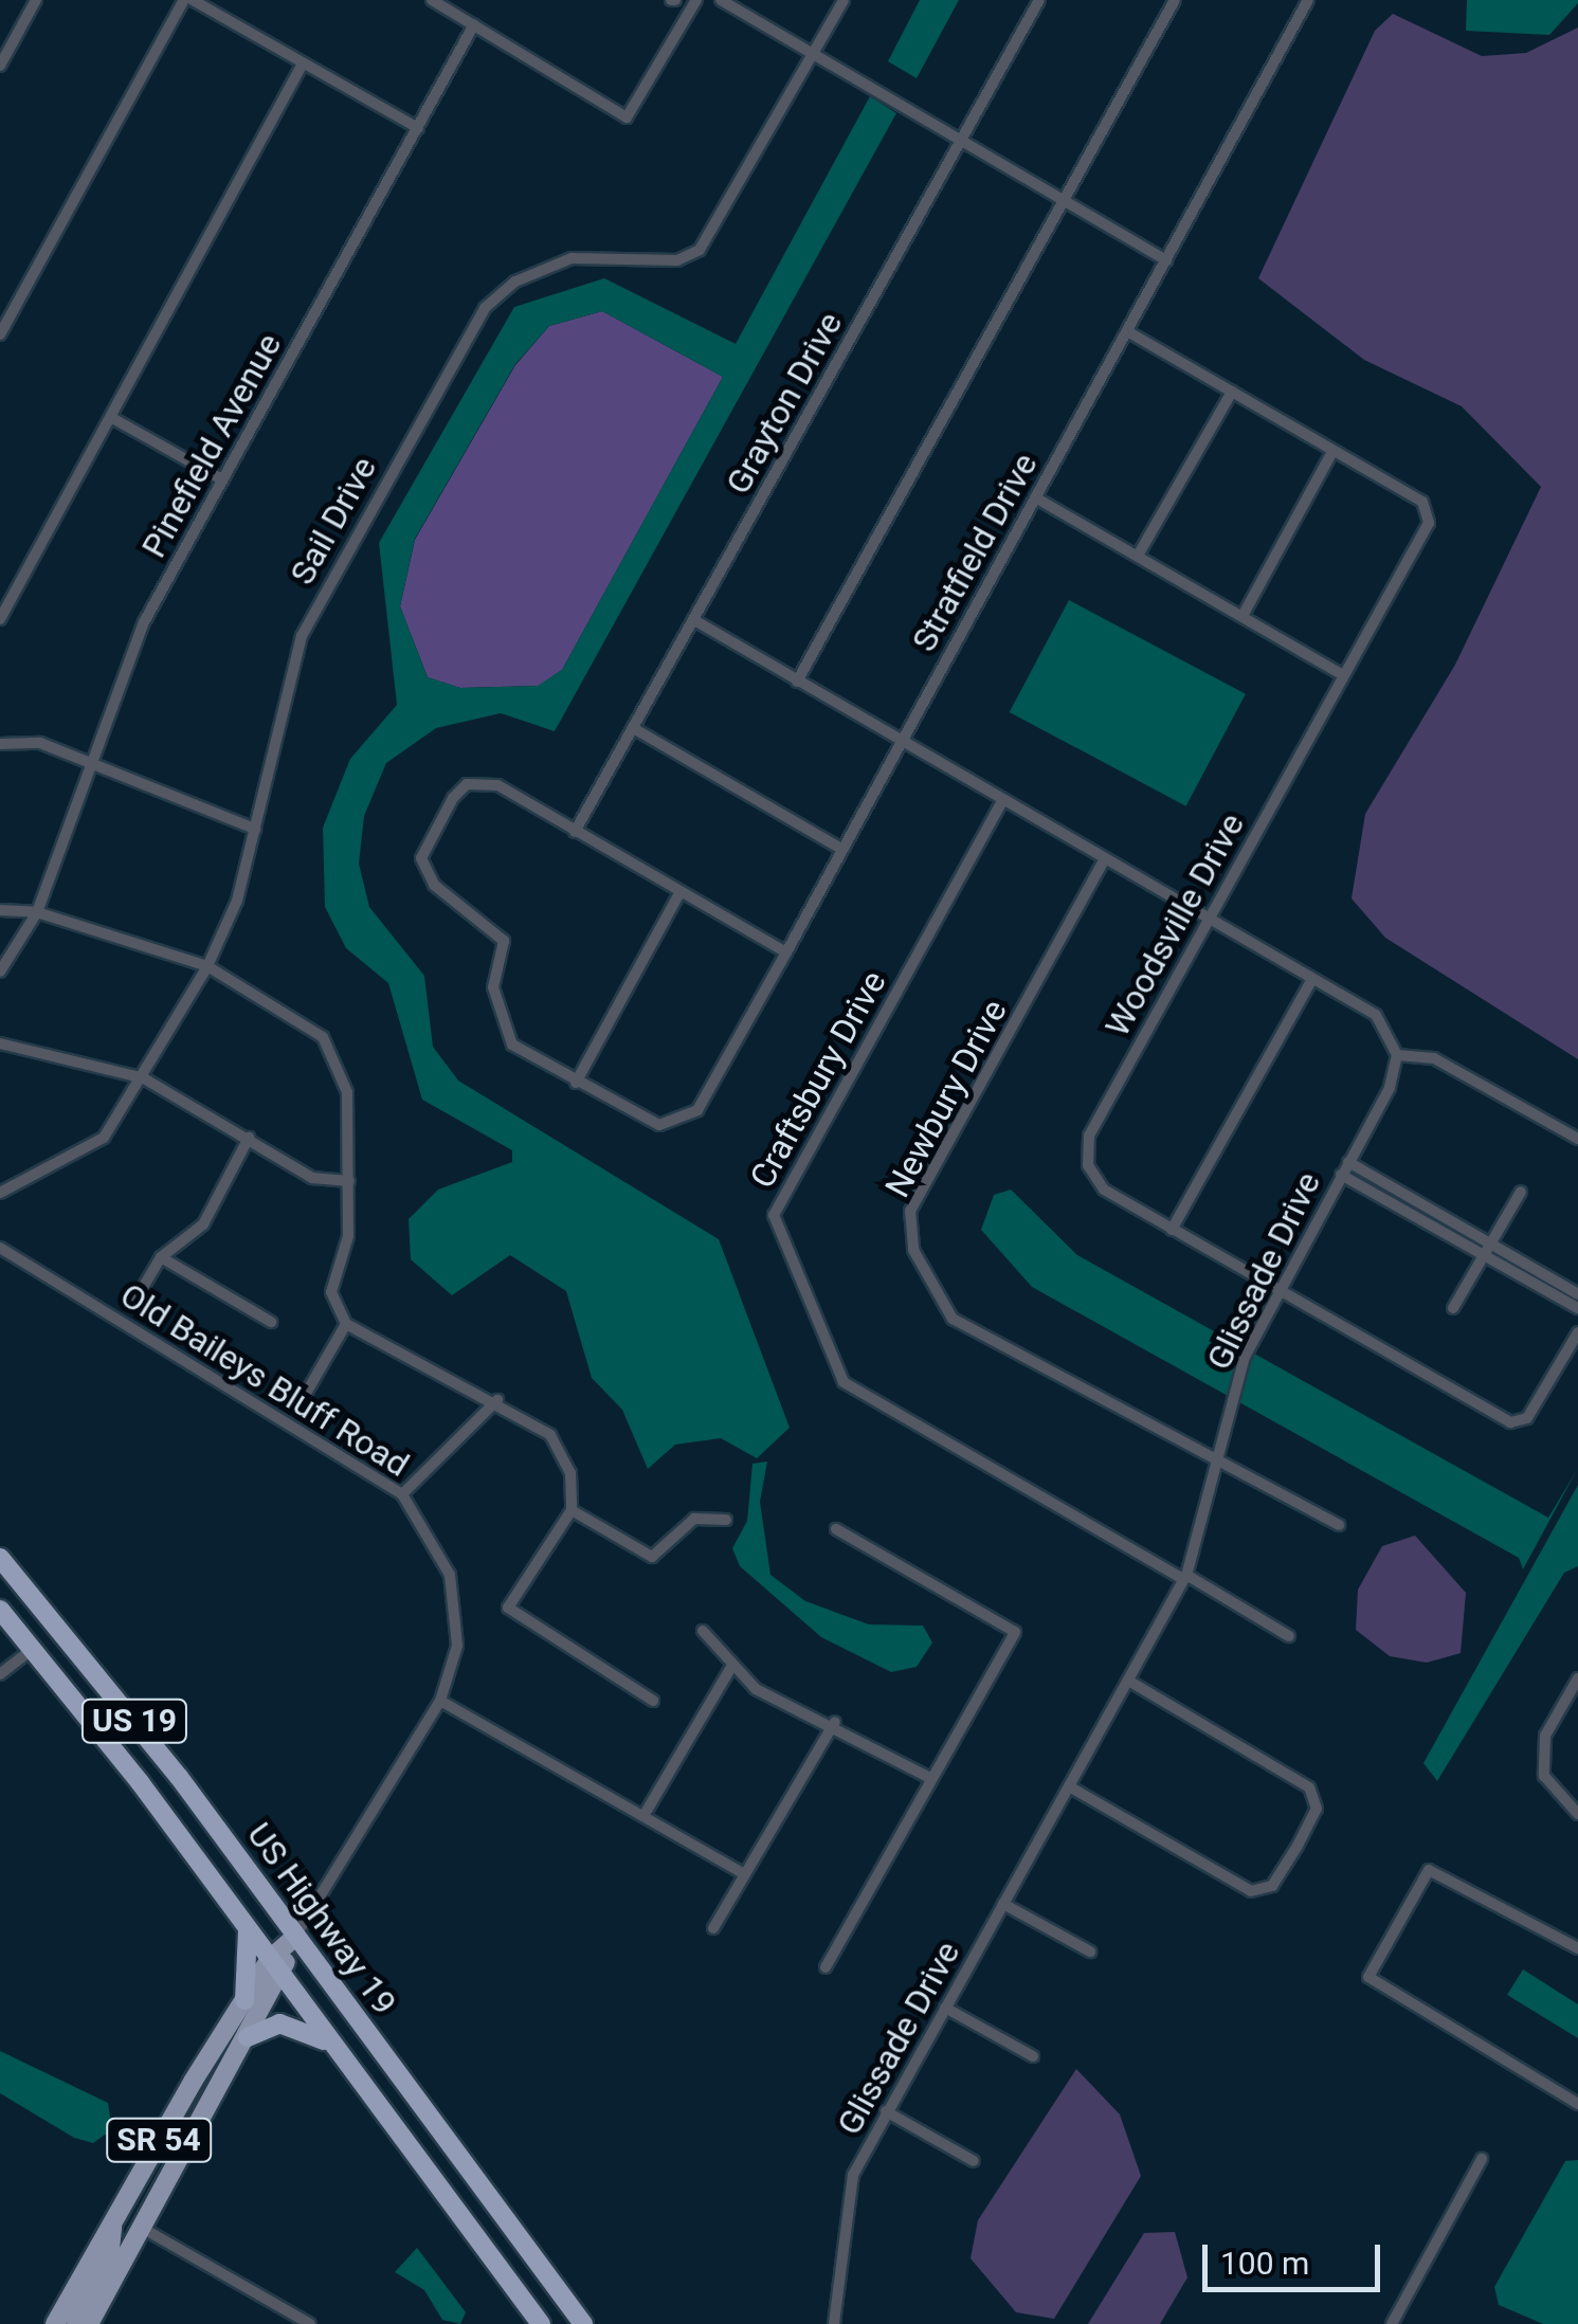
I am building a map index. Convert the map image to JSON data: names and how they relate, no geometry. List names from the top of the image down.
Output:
{
  "streets": {
    "highway": ["US 19", "US Highway 19"],
    "main road": ["SR 54"],
    "street": [
      "Grayton Drive",
      "Pinefield Avenue",
      "Sail Drive",
      "Stratfield Drive",
      "Woodsville Drive",
      "Craftsbury Drive",
      "Newbury Drive",
      "Glissade Drive",
      "Old Baileys Bluff Road"
    ]
  },
  "crossings": [
    ["Woodsville Drive", "Glissade Drive"],
    ["Craftsbury Drive", "Glissade Drive"],
    ["Newbury Drive", "Glissade Drive"],
    ["Old Baileys Bluff Road", "US Highway 19"],
    ["Old Baileys Bluff Road", "SR 54"],
    ["US Highway 19", "SR 54"]
  ],
  "scale_bar": "100 m"
}
